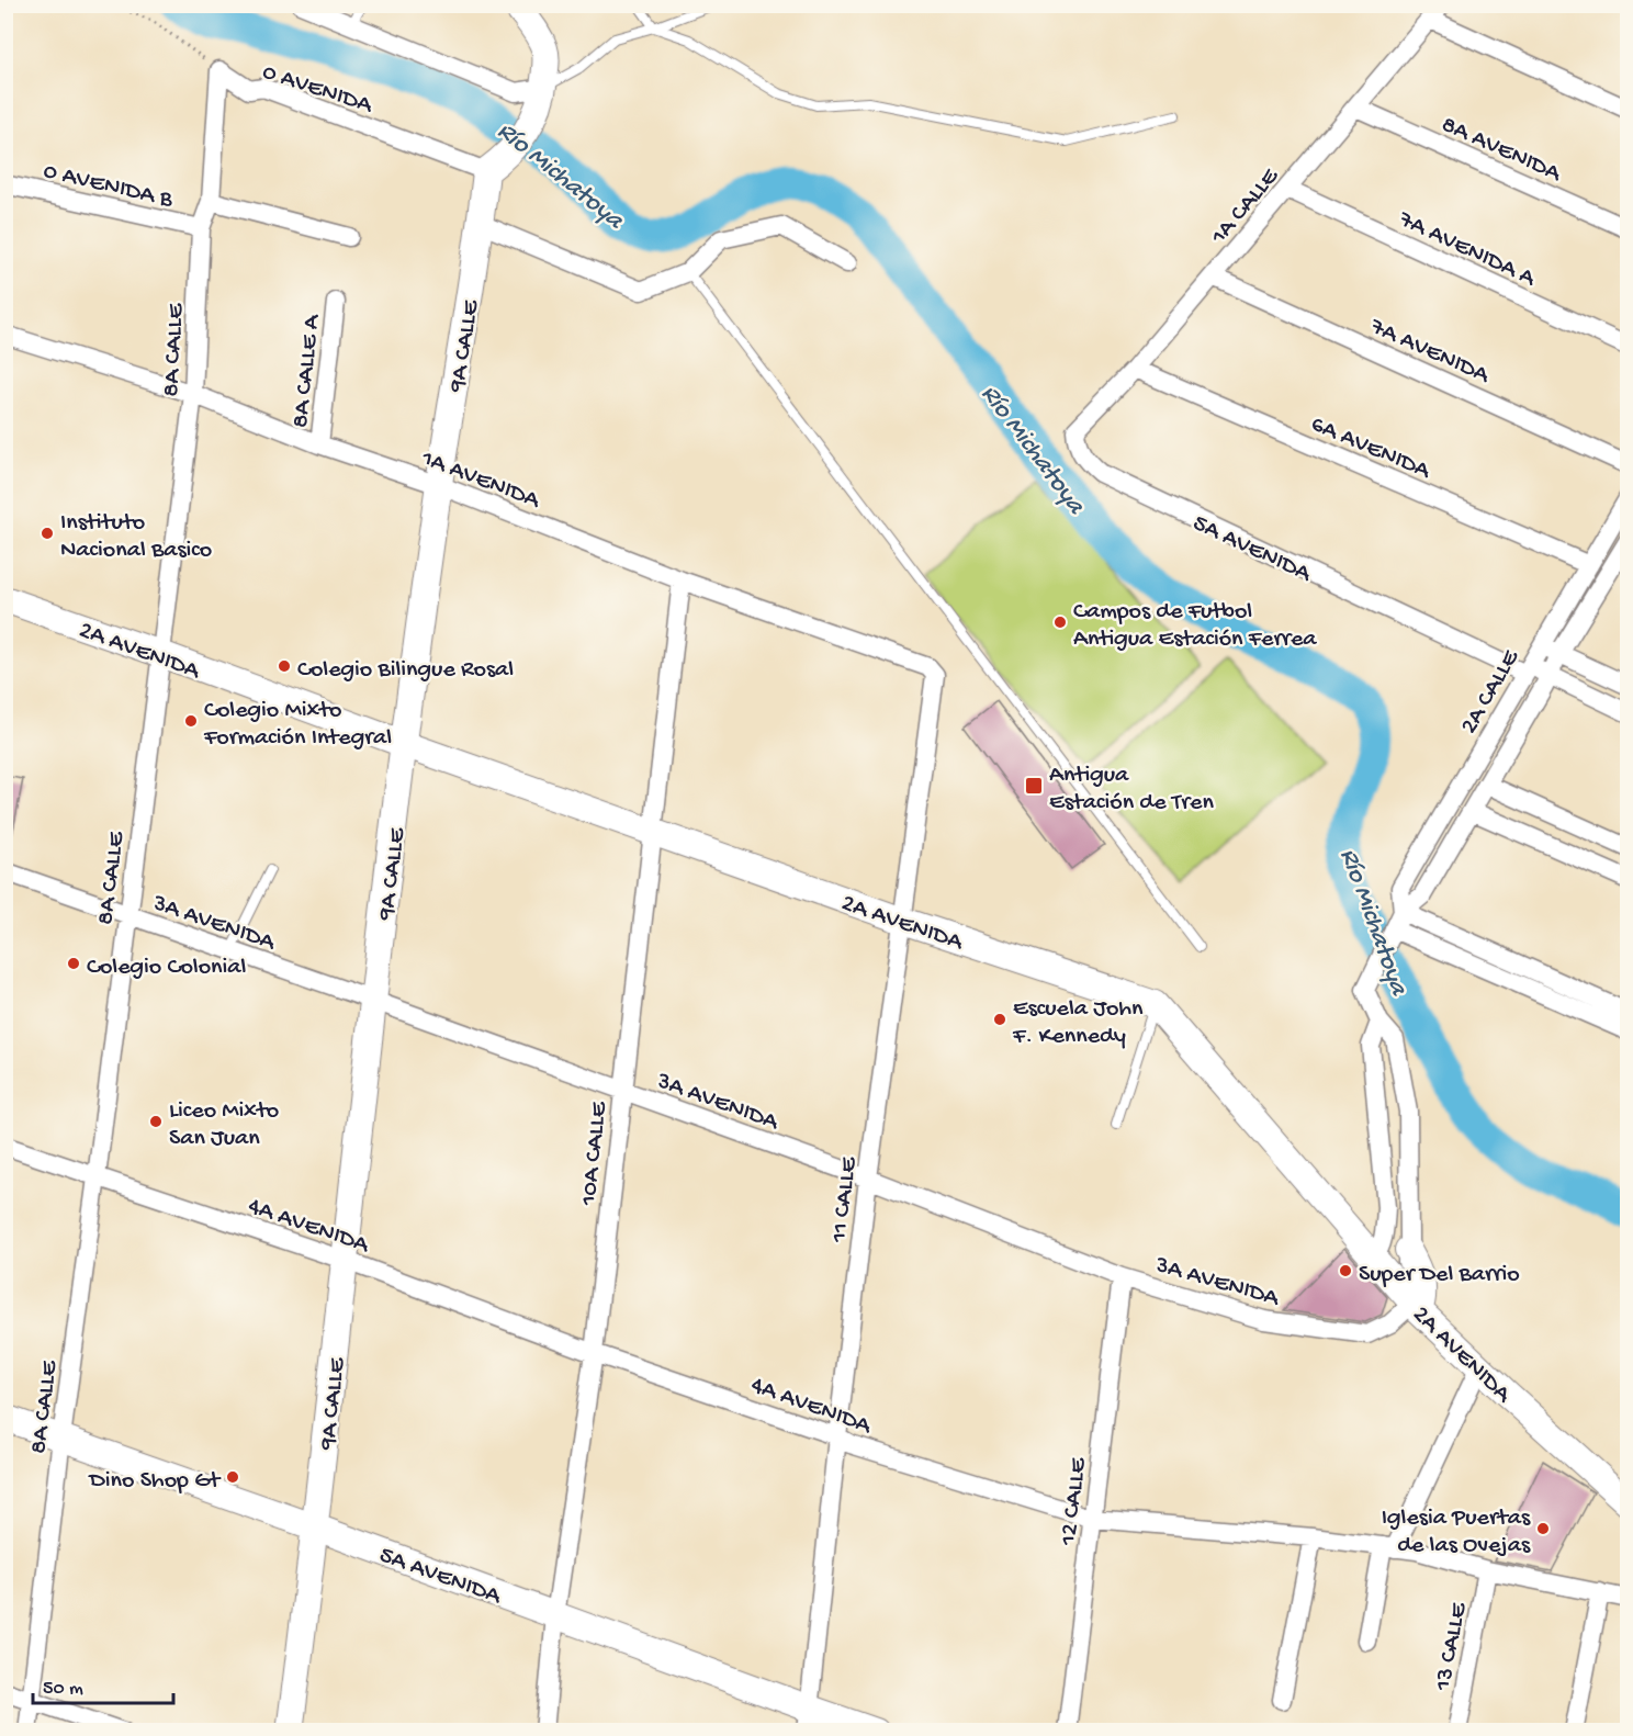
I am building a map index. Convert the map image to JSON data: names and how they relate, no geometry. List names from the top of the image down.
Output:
{
  "streets": {
    "main road": ["9A CALLE", "5A AVENIDA", "2A AVENIDA"],
    "street": [
      "0 AVENIDA",
      "8A AVENIDA",
      "0 AVENIDA B",
      "1A CALLE",
      "7A AVENIDA A",
      "7A AVENIDA",
      "8A CALLE",
      "8A CALLE A",
      "6A AVENIDA",
      "1A AVENIDA",
      "2A CALLE",
      "3A AVENIDA",
      "10A CALLE",
      "11 CALLE",
      "4A AVENIDA",
      "12 CALLE",
      "13 CALLE"
    ]
  },
  "crossings": [
    ["0 AVENIDA", "9A CALLE"],
    ["0 AVENIDA", "8A CALLE"],
    ["8A AVENIDA", "1A CALLE"],
    ["0 AVENIDA B", "8A CALLE"],
    ["1A CALLE", "7A AVENIDA A"],
    ["1A CALLE", "7A AVENIDA"],
    ["1A CALLE", "6A AVENIDA"],
    ["1A CALLE", "5A AVENIDA"],
    ["9A CALLE", "1A AVENIDA"],
    ["9A CALLE", "5A AVENIDA"],
    ["9A CALLE", "2A AVENIDA"],
    ["9A CALLE", "3A AVENIDA"],
    ["9A CALLE", "4A AVENIDA"],
    ["8A CALLE", "1A AVENIDA"],
    ["8A CALLE", "5A AVENIDA"],
    ["8A CALLE", "2A AVENIDA"],
    ["8A CALLE", "3A AVENIDA"],
    ["8A CALLE", "4A AVENIDA"],
    ["8A CALLE A", "1A AVENIDA"],
    ["6A AVENIDA", "2A CALLE"],
    ["1A AVENIDA", "10A CALLE"],
    ["1A AVENIDA", "11 CALLE"],
    ["5A AVENIDA", "2A CALLE"],
    ["5A AVENIDA", "10A CALLE"],
    ["5A AVENIDA", "11 CALLE"],
    ["2A AVENIDA", "3A AVENIDA"],
    ["2A AVENIDA", "10A CALLE"],
    ["2A AVENIDA", "11 CALLE"],
    ["3A AVENIDA", "10A CALLE"],
    ["3A AVENIDA", "11 CALLE"],
    ["3A AVENIDA", "12 CALLE"],
    ["10A CALLE", "4A AVENIDA"],
    ["11 CALLE", "4A AVENIDA"],
    ["4A AVENIDA", "12 CALLE"],
    ["4A AVENIDA", "13 CALLE"]
  ],
  "water": ["Río Michatoya"],
  "places": {
    "other": [
      "Instituto Nacional Basico",
      "Campos de Futbol Antigua Estación Ferrea",
      "Colegio Bilingue Rosal",
      "Colegio Mixto Formación Integral",
      "Colegio Colonial",
      "Escuela John F. Kennedy",
      "Liceo Mixto San Juan",
      "Super Del Barrio",
      "Dino Shop Gt",
      "Iglesia Puertas de las Ovejas"
    ],
    "transit": ["Antigua Estación de Tren"]
  },
  "scale_bar": "50 m"
}
